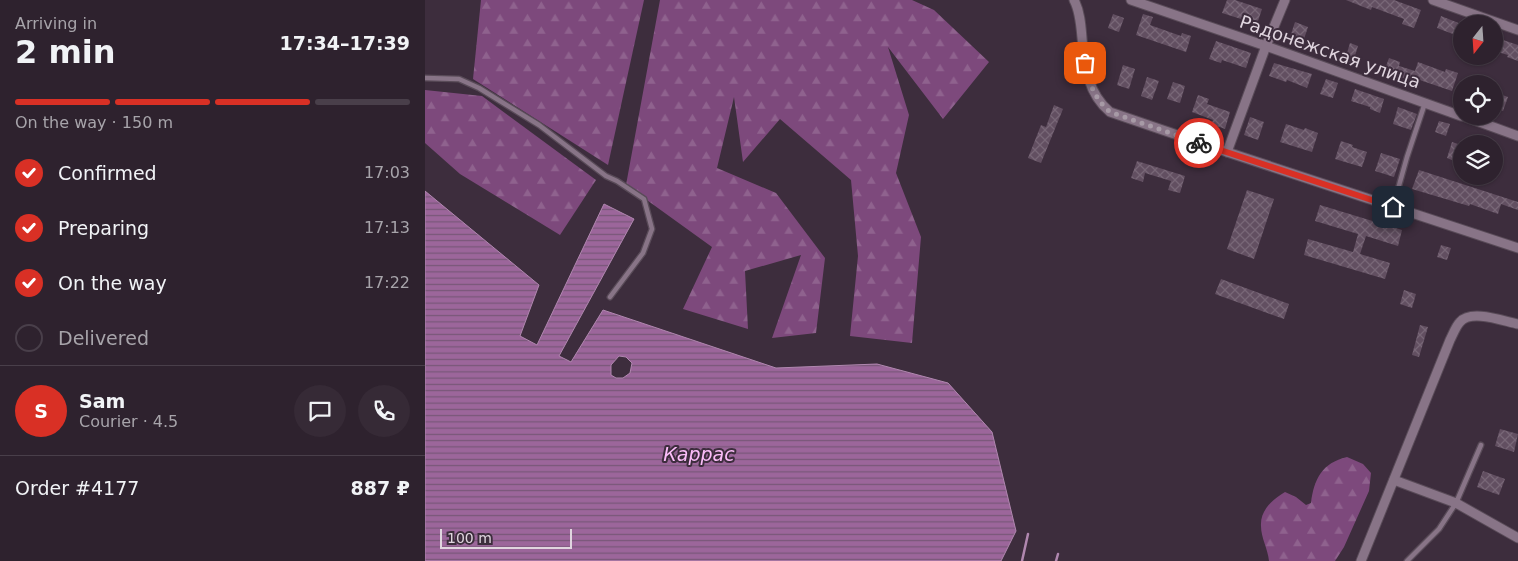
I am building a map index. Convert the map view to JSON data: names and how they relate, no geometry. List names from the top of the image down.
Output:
{
  "streets": {
    "street": ["Радонежская улица"]
  },
  "water": ["Каррас"],
  "scale_bar": "100 m",
  "north": "bottom",
  "page": {
    "heading": ["2 min", "Arriving in", "17:34–17:39"],
    "panel": [
      "Sam",
      "Courier · 4.5",
      "Order #4177",
      "887 ₽"
    ],
    "bar": "On the way · 150 m",
    "list": [
      ["Confirmed", "17:03"],
      ["Preparing", "17:13"],
      ["On the way", "17:22"],
      "Delivered"
    ],
    "round": "S",
    "scale": "100 m"
  }
}
